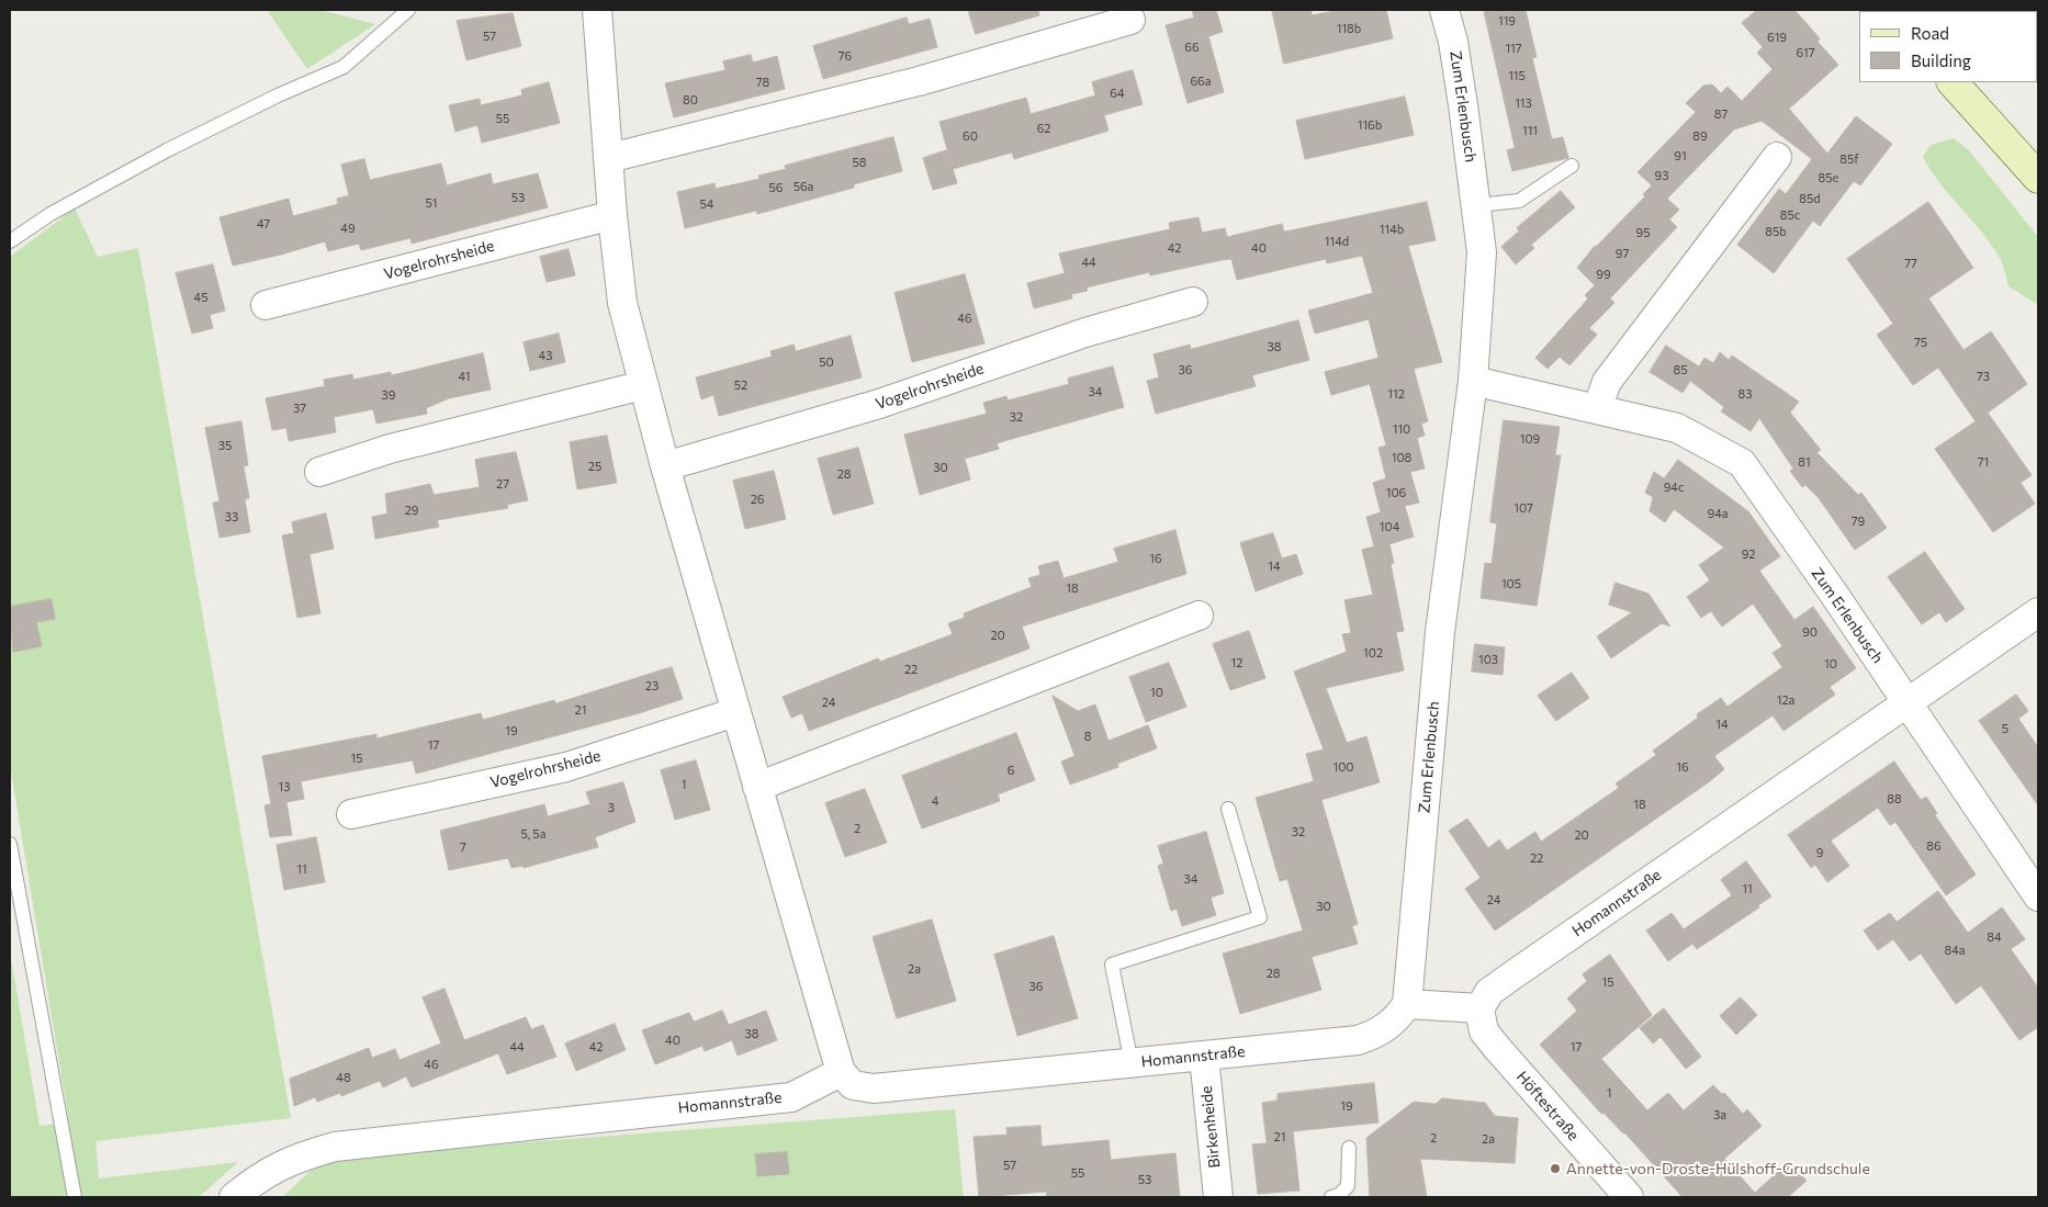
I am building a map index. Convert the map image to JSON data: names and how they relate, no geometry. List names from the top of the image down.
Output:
{
  "streets": {
    "street": [
      "Zum Erlenbusch",
      "Vogelrohrsheide",
      "Homannstraße",
      "Höftestraße",
      "Birkenheide"
    ]
  },
  "crossings": [
    ["Zum Erlenbusch", "Homannstraße"],
    ["Homannstraße", "Höftestraße"],
    ["Homannstraße", "Birkenheide"]
  ],
  "places": ["Annette-von-Droste-Hülshoff-Grundschule"],
  "house_numbers": [
    "119",
    "118b",
    "57",
    "619",
    "66",
    "117",
    "617",
    "76",
    "115",
    "66a",
    "78",
    "64",
    "80",
    "113",
    "87",
    "55",
    "116b",
    "62",
    "111",
    "60",
    "89",
    "91",
    "85f",
    "58",
    "93",
    "85e",
    "56a",
    "56",
    "53",
    "85d",
    "51",
    "54",
    "85c",
    "47",
    "49",
    "114b",
    "85b",
    "95",
    "114d",
    "42",
    "40",
    "97",
    "44",
    "77",
    "99",
    "45",
    "46",
    "75",
    "38",
    "43",
    "50",
    "36",
    "85",
    "41",
    "73",
    "52",
    "34",
    "112",
    "83",
    "39",
    "37",
    "32",
    "110",
    "109",
    "35",
    "108",
    "81",
    "71",
    "25",
    "30",
    "28",
    "27",
    "94c",
    "106",
    "26",
    "107",
    "29",
    "94a",
    "33",
    "79",
    "104",
    "92",
    "16",
    "14",
    "105",
    "18",
    "90",
    "20",
    "102",
    "103",
    "12",
    "10",
    "22",
    "23",
    "10",
    "12a",
    "24",
    "21",
    "14",
    "5",
    "19",
    "8",
    "17",
    "15",
    "100",
    "16",
    "6",
    "1",
    "13",
    "88",
    "4",
    "18",
    "3",
    "2",
    "32",
    "5, 5a",
    "20",
    "86",
    "7",
    "9",
    "22",
    "11",
    "34",
    "11",
    "24",
    "30",
    "84",
    "84a",
    "2a",
    "28",
    "15",
    "36",
    "38",
    "40",
    "44",
    "42",
    "17",
    "46",
    "48",
    "1",
    "19",
    "3a",
    "21",
    "2",
    "2a",
    "57",
    "55",
    "53"
  ],
  "legend": ["Road", "Building"]
}
